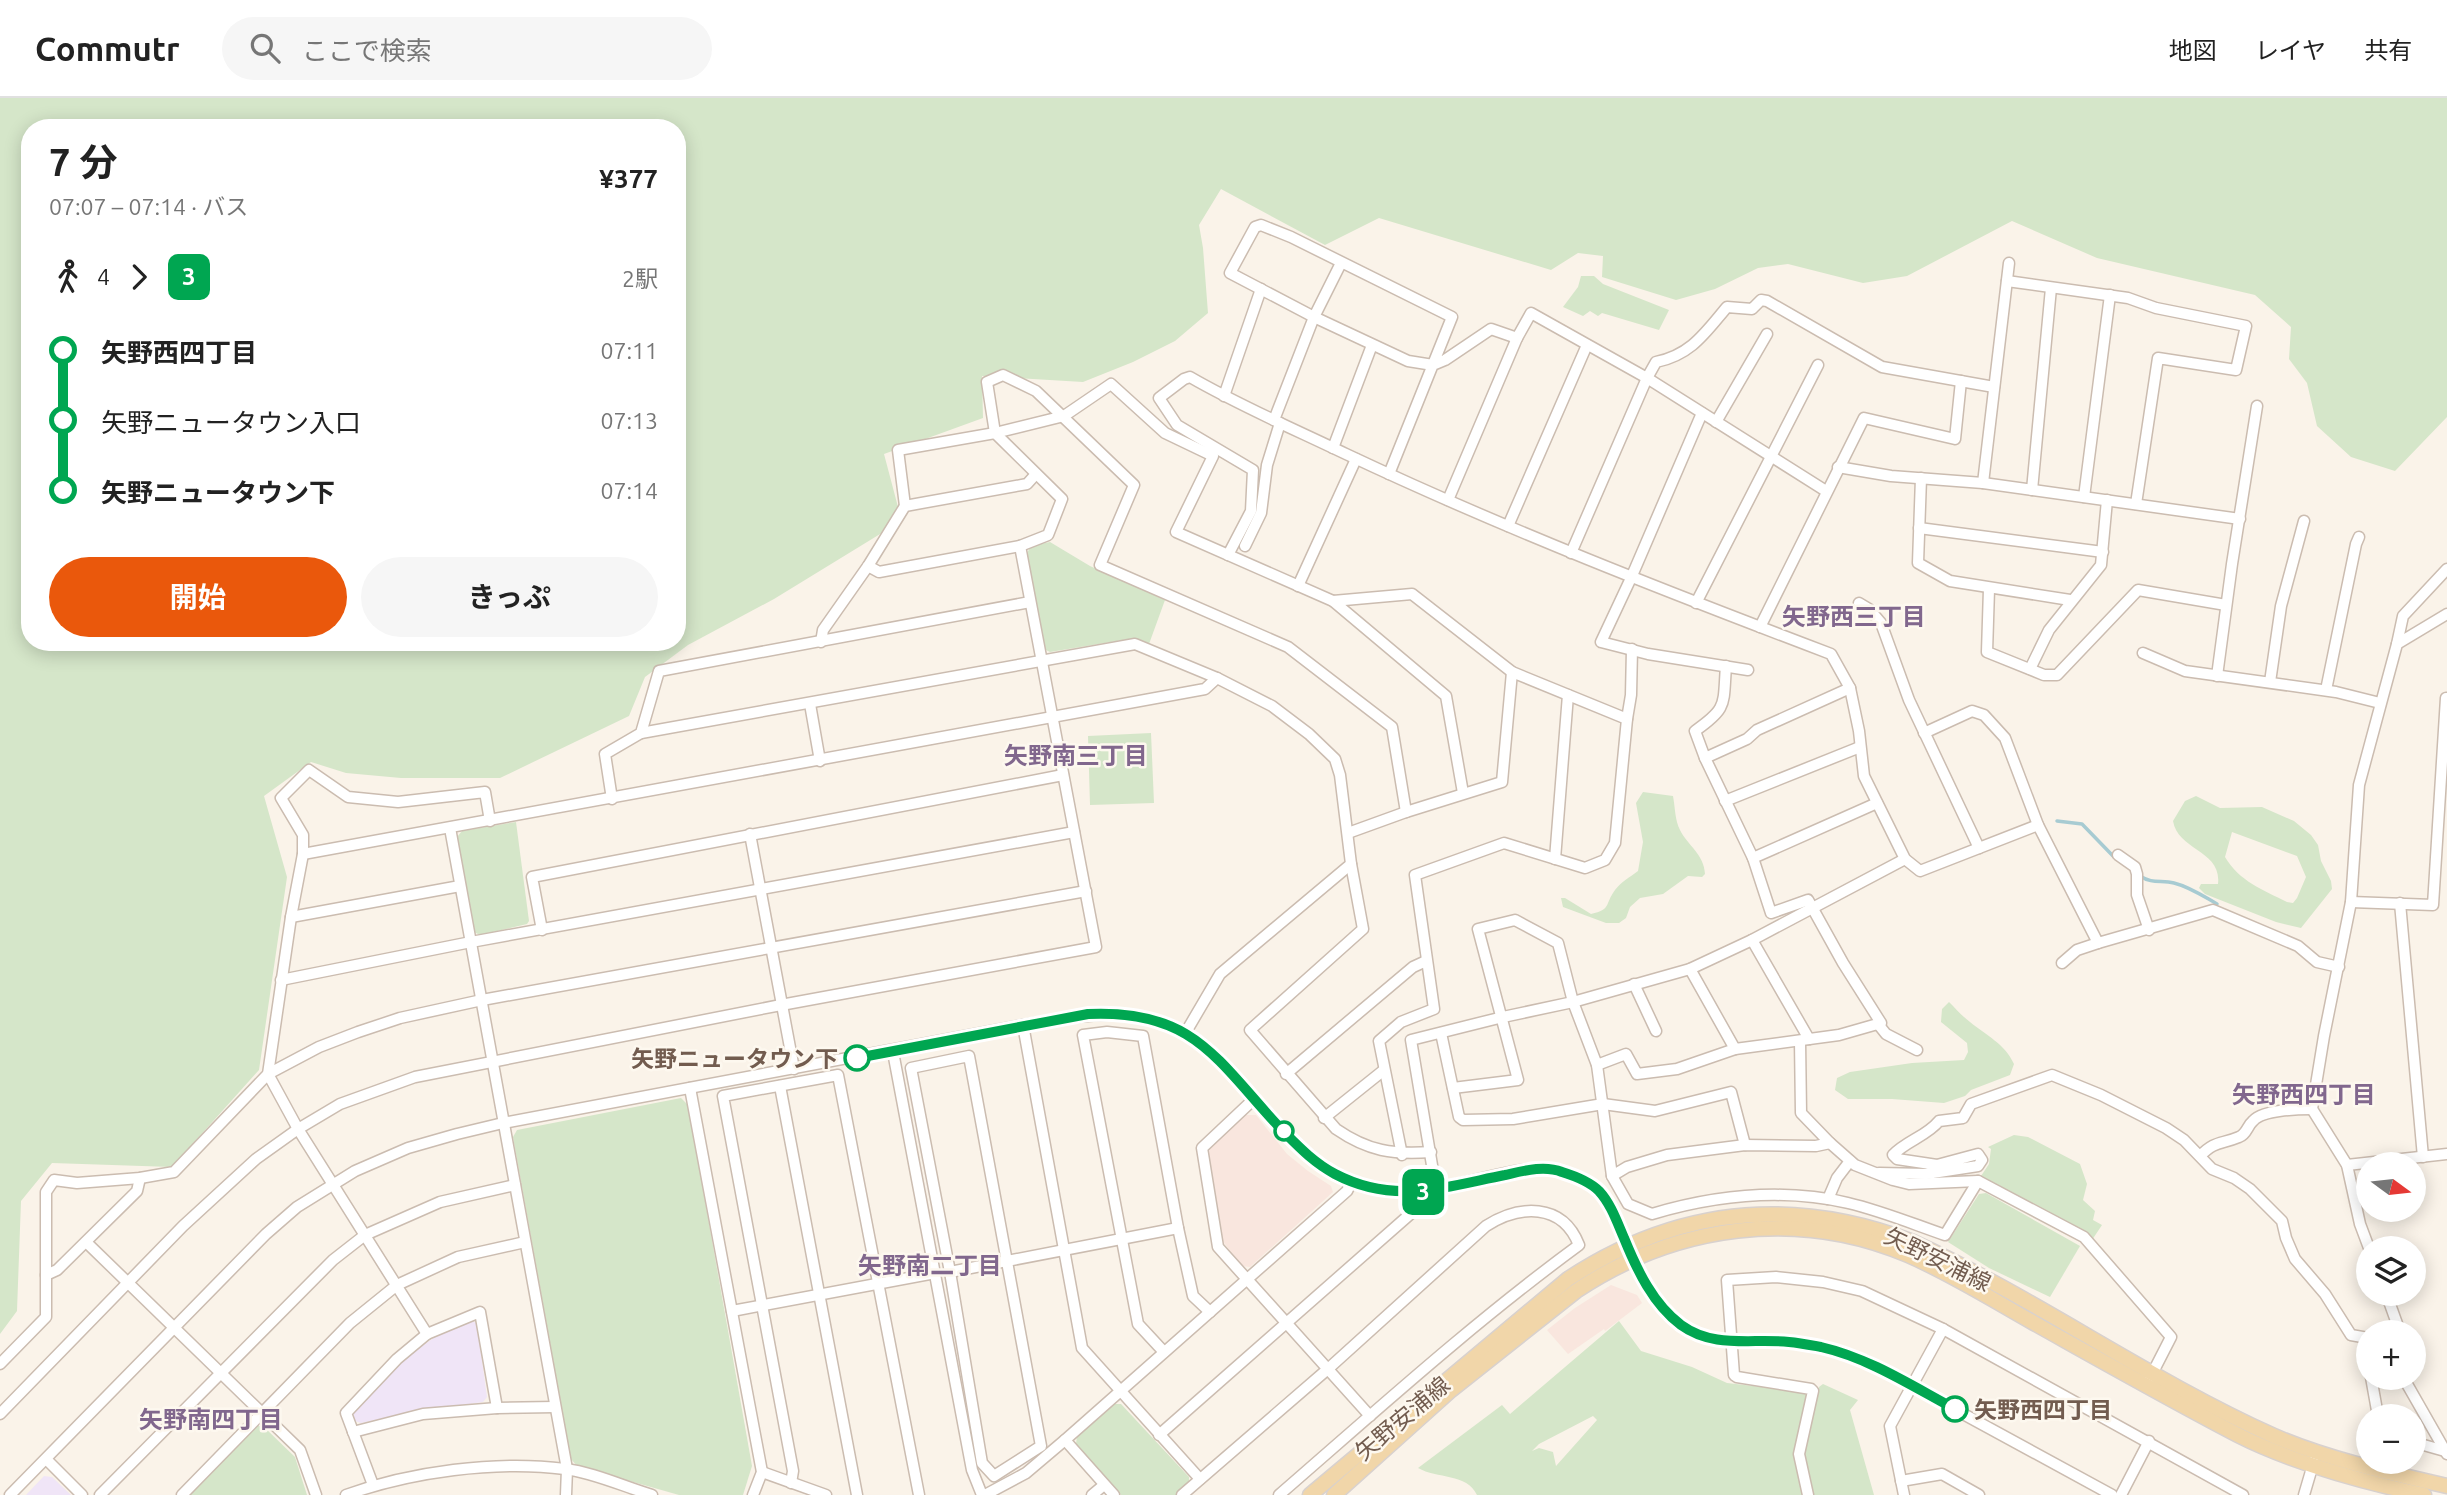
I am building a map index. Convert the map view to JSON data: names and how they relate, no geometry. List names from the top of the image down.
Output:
{
  "streets": {
    "main road": ["矢野安浦線"]
  },
  "districts": [
    "矢野西三丁目",
    "矢野南三丁目",
    "矢野西四丁目",
    "矢野南二丁目",
    "矢野南四丁目"
  ],
  "places": ["矢野ニュータウン下", "矢野西四丁目"],
  "lines": ["bus line 3"],
  "north": "right",
  "page": {
    "header": "Commutr",
    "search": "ここで検索",
    "nav": ["地図", "レイヤ", "共有"],
    "on_map": "3",
    "heading": ["7 分", "07:07 – 07:14 · バス", "¥377"],
    "legs": ["4", "3", "2駅"],
    "list": [
      {
        "name": "矢野西四丁目",
        "value": "07:11"
      },
      {
        "name": "矢野ニュータウン入口",
        "value": "07:13"
      },
      {
        "name": "矢野ニュータウン下",
        "value": "07:14"
      }
    ],
    "buttons": ["開始", "きっぷ"],
    "map_buttons": ["+", "−"]
  }
}
